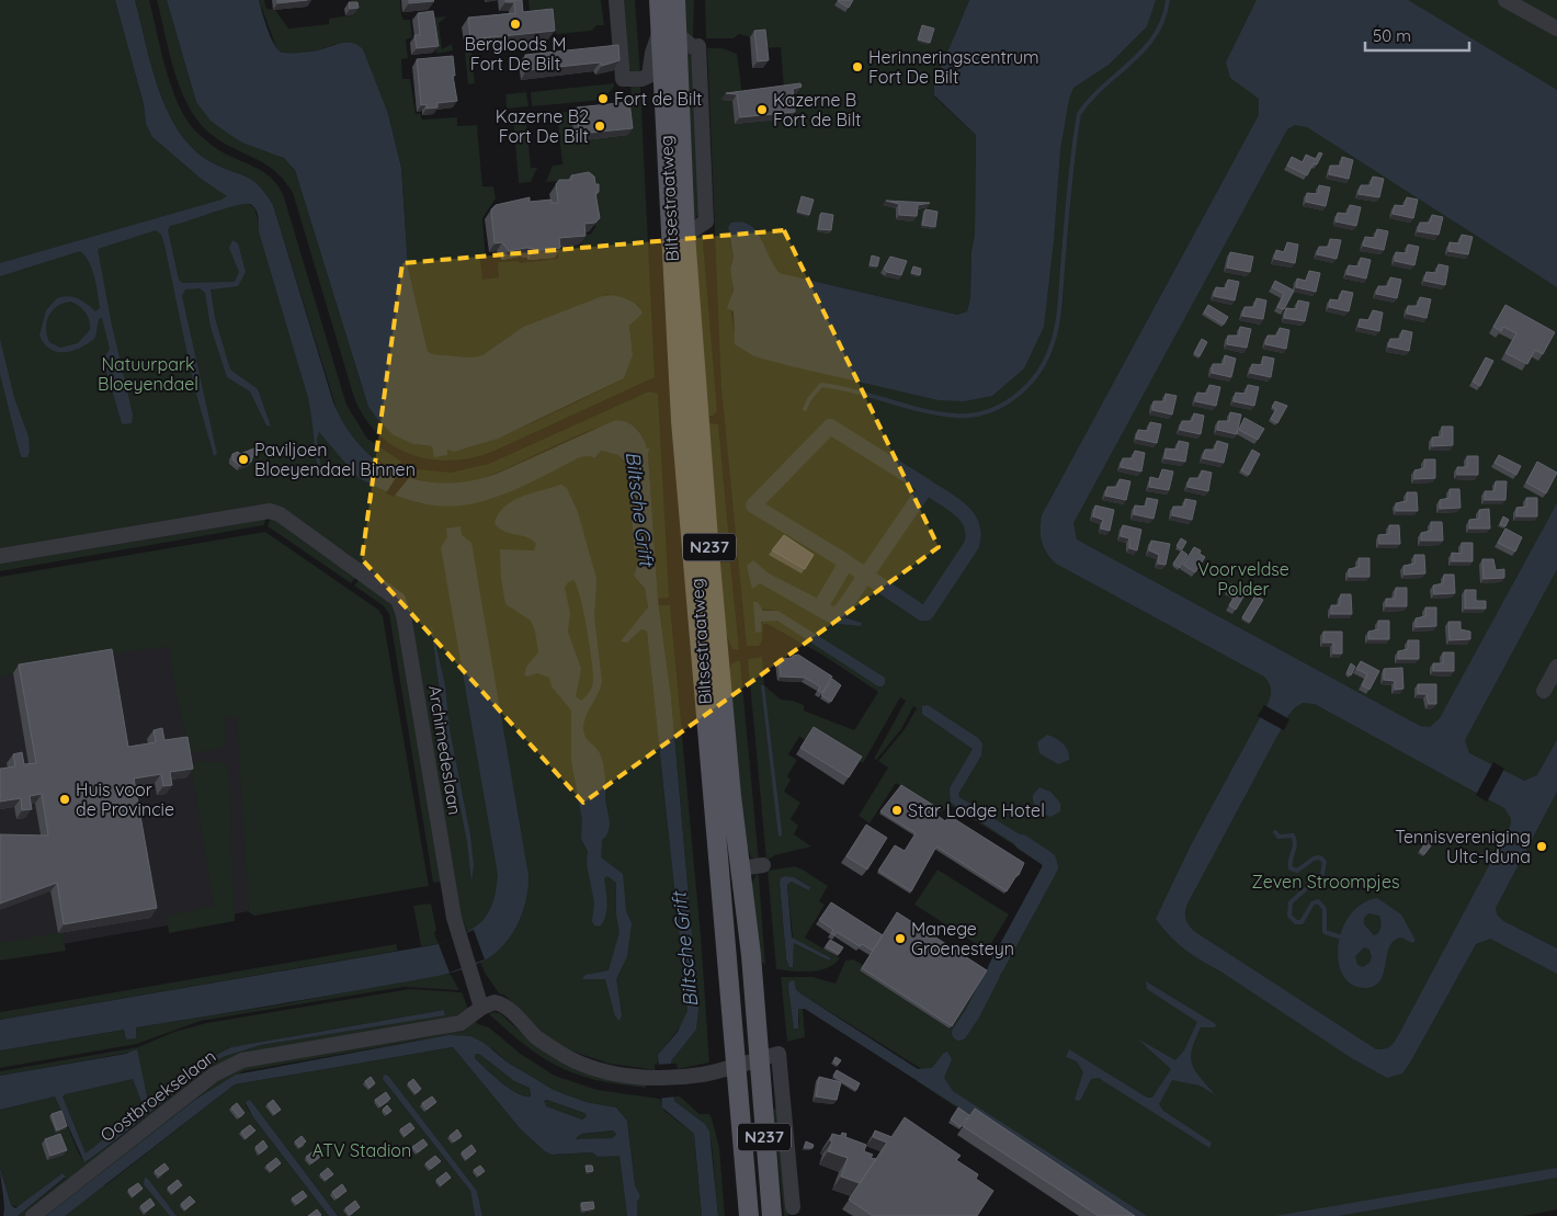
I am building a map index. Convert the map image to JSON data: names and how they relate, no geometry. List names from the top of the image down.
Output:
{
  "streets": {
    "main road": ["Biltsestraatweg", "N237"],
    "street": ["Archimedeslaan", "Oostbroekselaan"]
  },
  "crossings": [
    ["Archimedeslaan", "Oostbroekselaan"]
  ],
  "water": ["Biltsche Grift"],
  "parks": [
    "Natuurpark Bloeyendael",
    "Voorveldse Polder",
    "Zeven Stroompjes",
    "ATV Stadion"
  ],
  "places": [
    "Bergloods M Fort De Bilt",
    "Herinneringscentrum Fort De Bilt",
    "Fort de Bilt",
    "Kazerne B Fort de Bilt",
    "Kazerne B2 Fort De Bilt",
    "Paviljoen Bloeyendael Binnen",
    "Huis voor de Provincie",
    "Star Lodge Hotel",
    "Tennisvereniging Ultc-Iduna",
    "Manege Groenesteyn"
  ],
  "scale_bar": "50 m"
}
